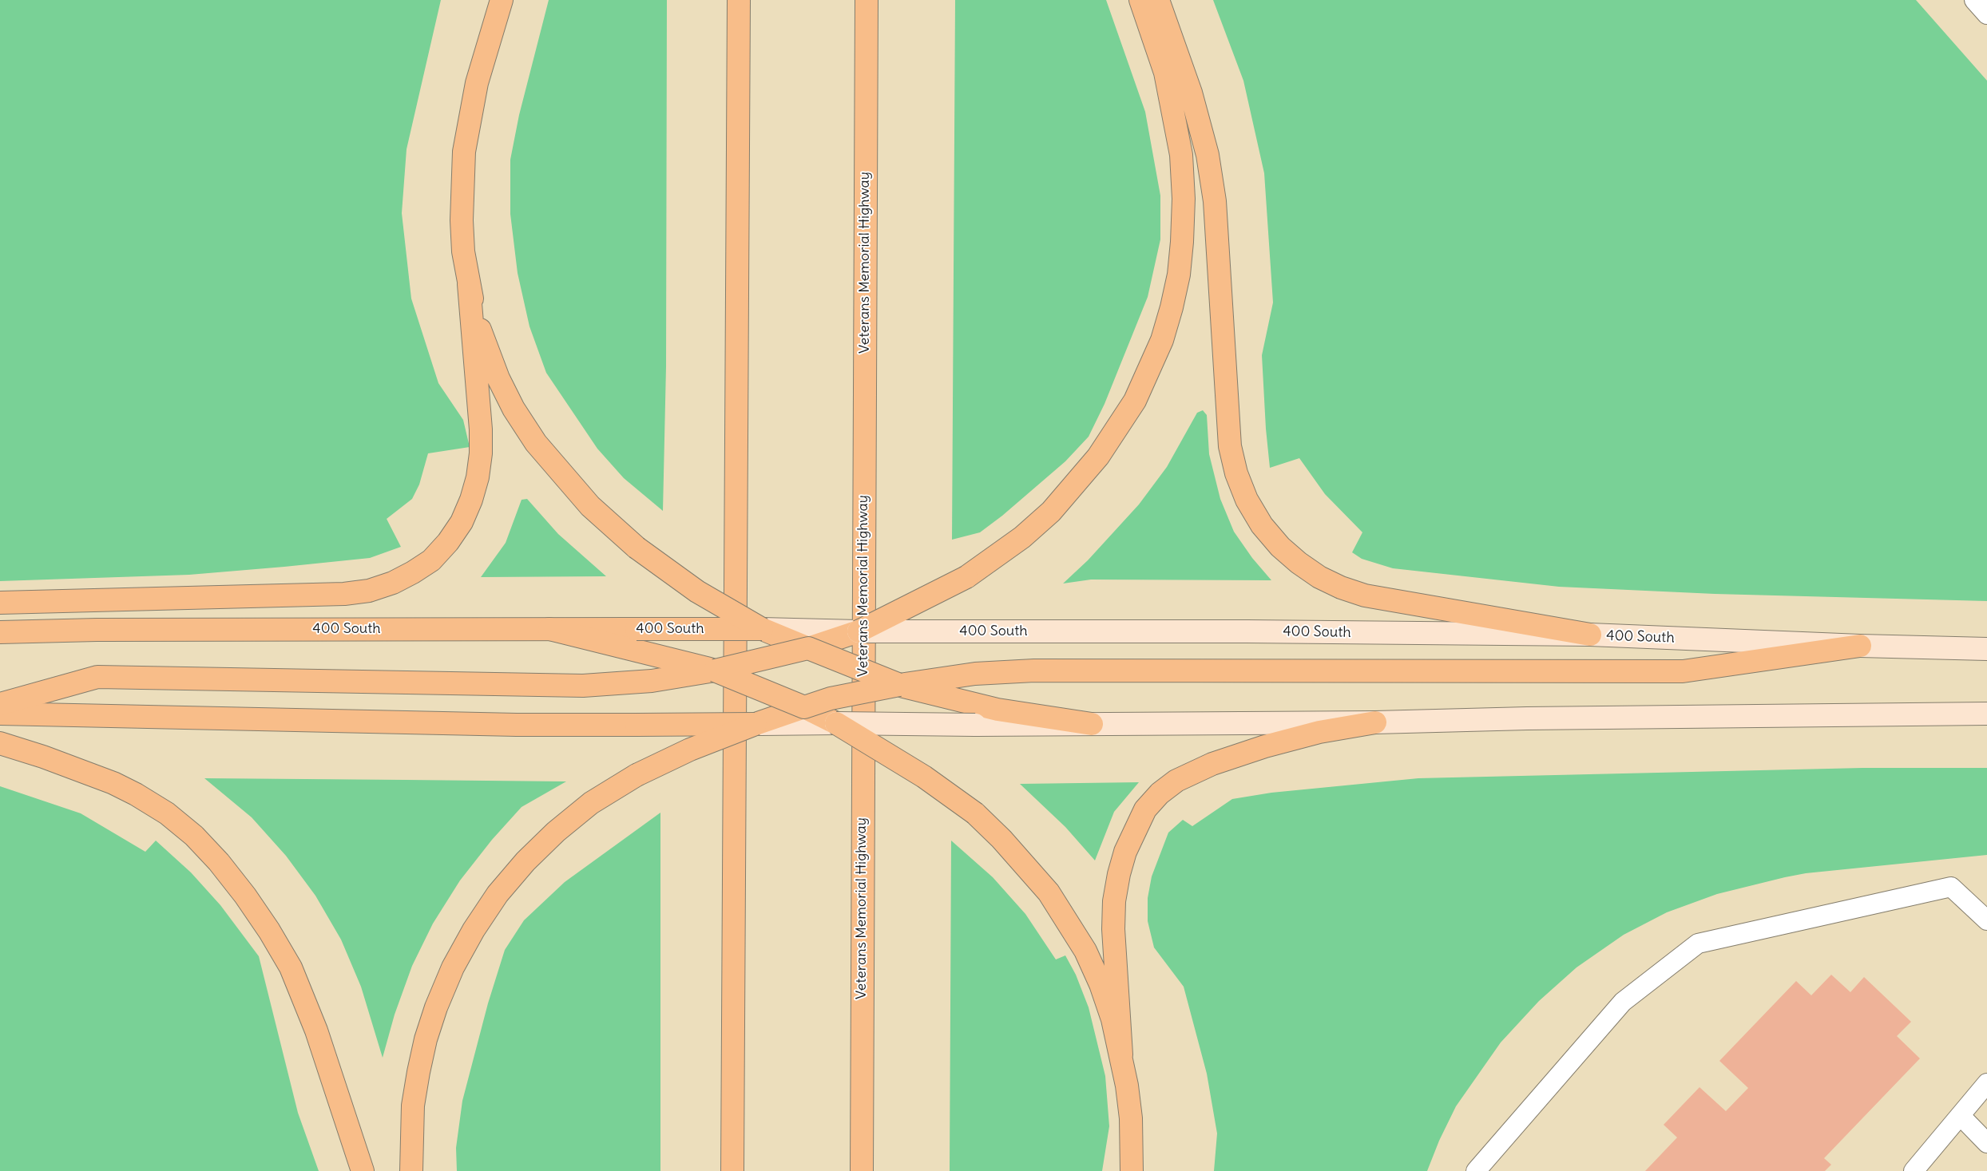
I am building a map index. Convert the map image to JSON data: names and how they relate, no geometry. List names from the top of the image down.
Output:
{
  "streets": {
    "main road": ["Veterans Memorial Highway", "400 South"]
  }
}
